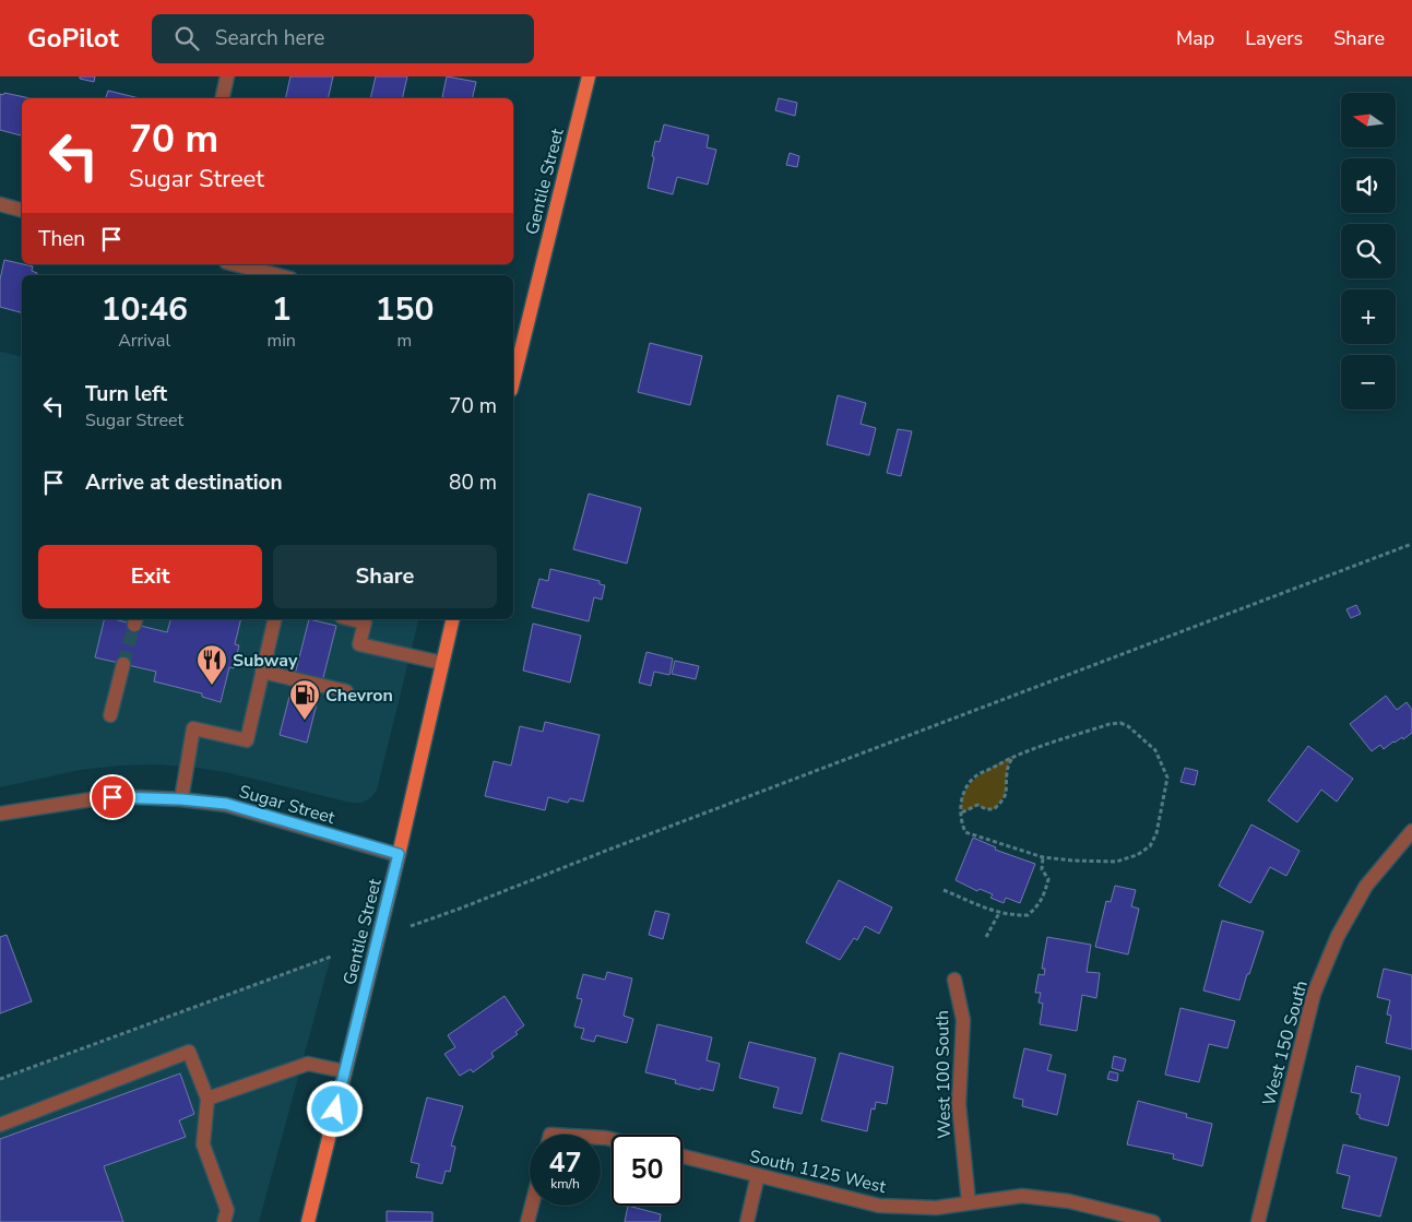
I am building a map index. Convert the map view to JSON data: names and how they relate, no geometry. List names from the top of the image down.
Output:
{
  "streets": {
    "main road": ["Gentile Street"],
    "street": [
      "Sugar Street",
      "West 150 South",
      "West 100 South",
      "South 1125 West"
    ]
  },
  "crossings": [
    ["Gentile Street", "Sugar Street"],
    ["West 100 South", "South 1125 West"]
  ],
  "places": {
    "restaurant": ["Subway"],
    "fuel station": ["Chevron"]
  },
  "north": "left",
  "page": {
    "header": "GoPilot",
    "search": "Search here",
    "nav": ["Map", "Layers", "Share"],
    "map_buttons": ["+", "−"],
    "turn": ["70 m", "Sugar Street"],
    "then": "Then",
    "eta": [
      "10:46",
      "Arrival",
      "1",
      "min",
      "150",
      "m"
    ],
    "list": [
      {
        "name": "Turn left",
        "note": "Sugar Street",
        "value": "70 m"
      },
      {
        "name": "Arrive at destination",
        "value": "80 m"
      }
    ],
    "buttons": ["Exit", "Share"],
    "speed": "47 km/h",
    "limit": "50"
  }
}
